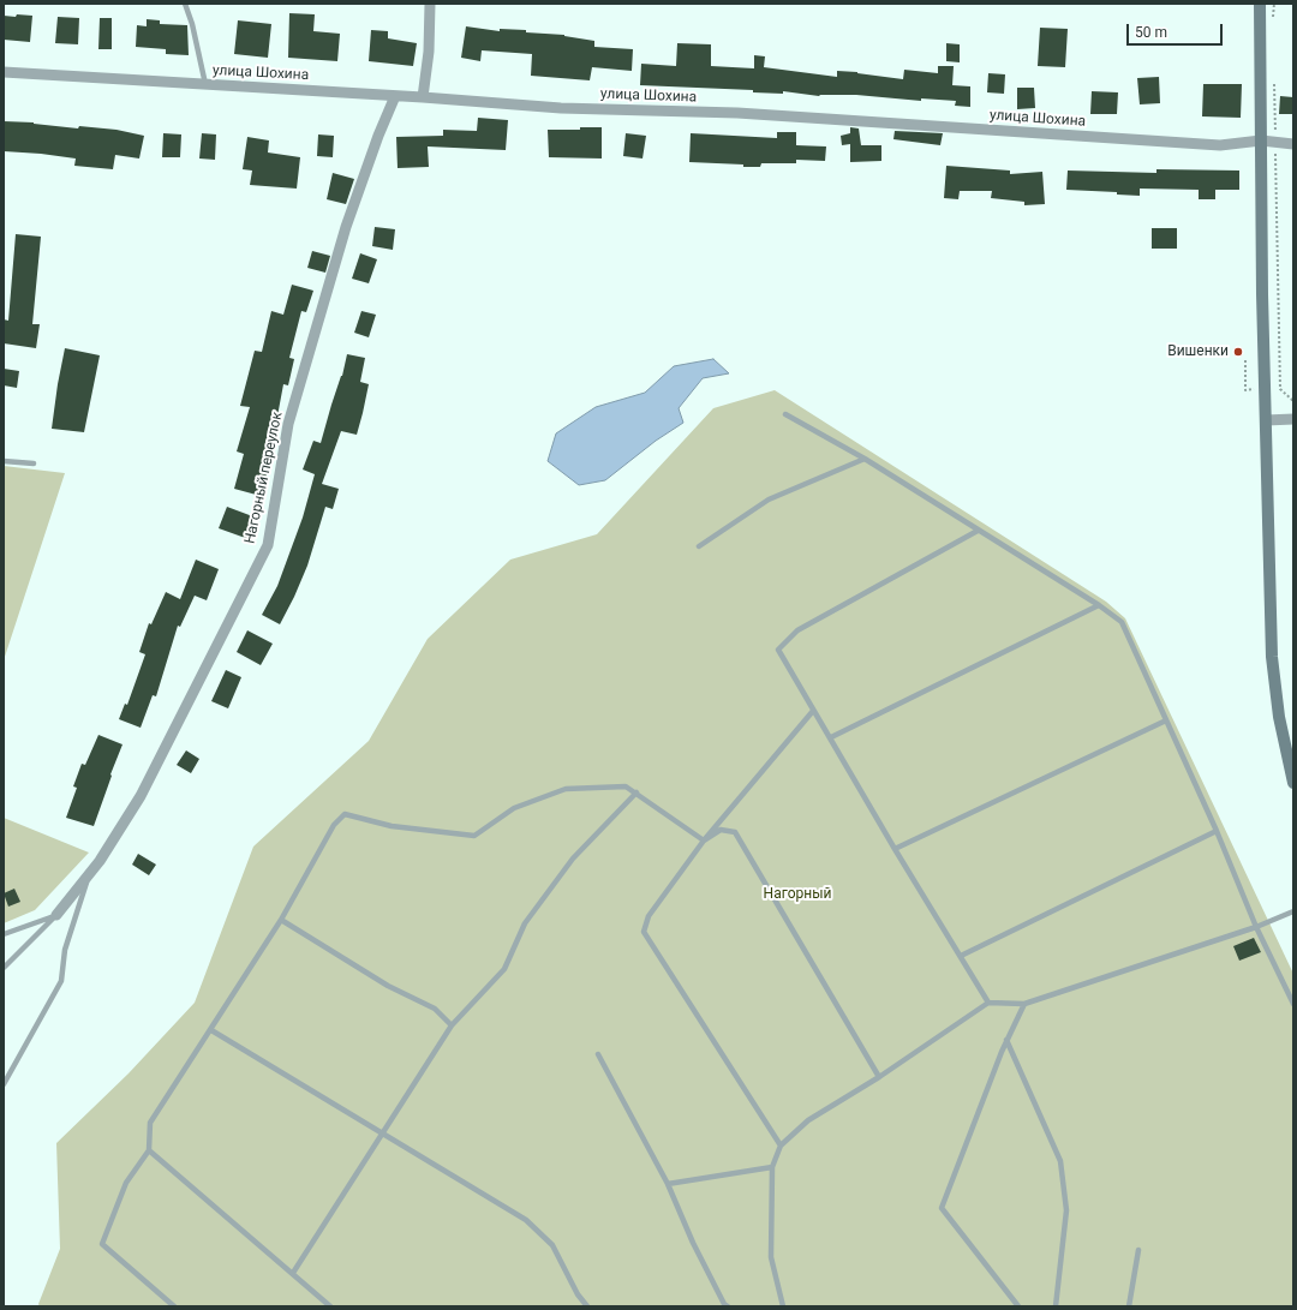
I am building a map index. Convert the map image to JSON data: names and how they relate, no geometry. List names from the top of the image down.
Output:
{
  "streets": {
    "street": ["улица Шохина", "Нагорный переулок"]
  },
  "crossings": [
    ["улица Шохина", "Нагорный переулок"]
  ],
  "parks": ["Нагорный"],
  "places": ["Вишенки"],
  "scale_bar": "50 m"
}
